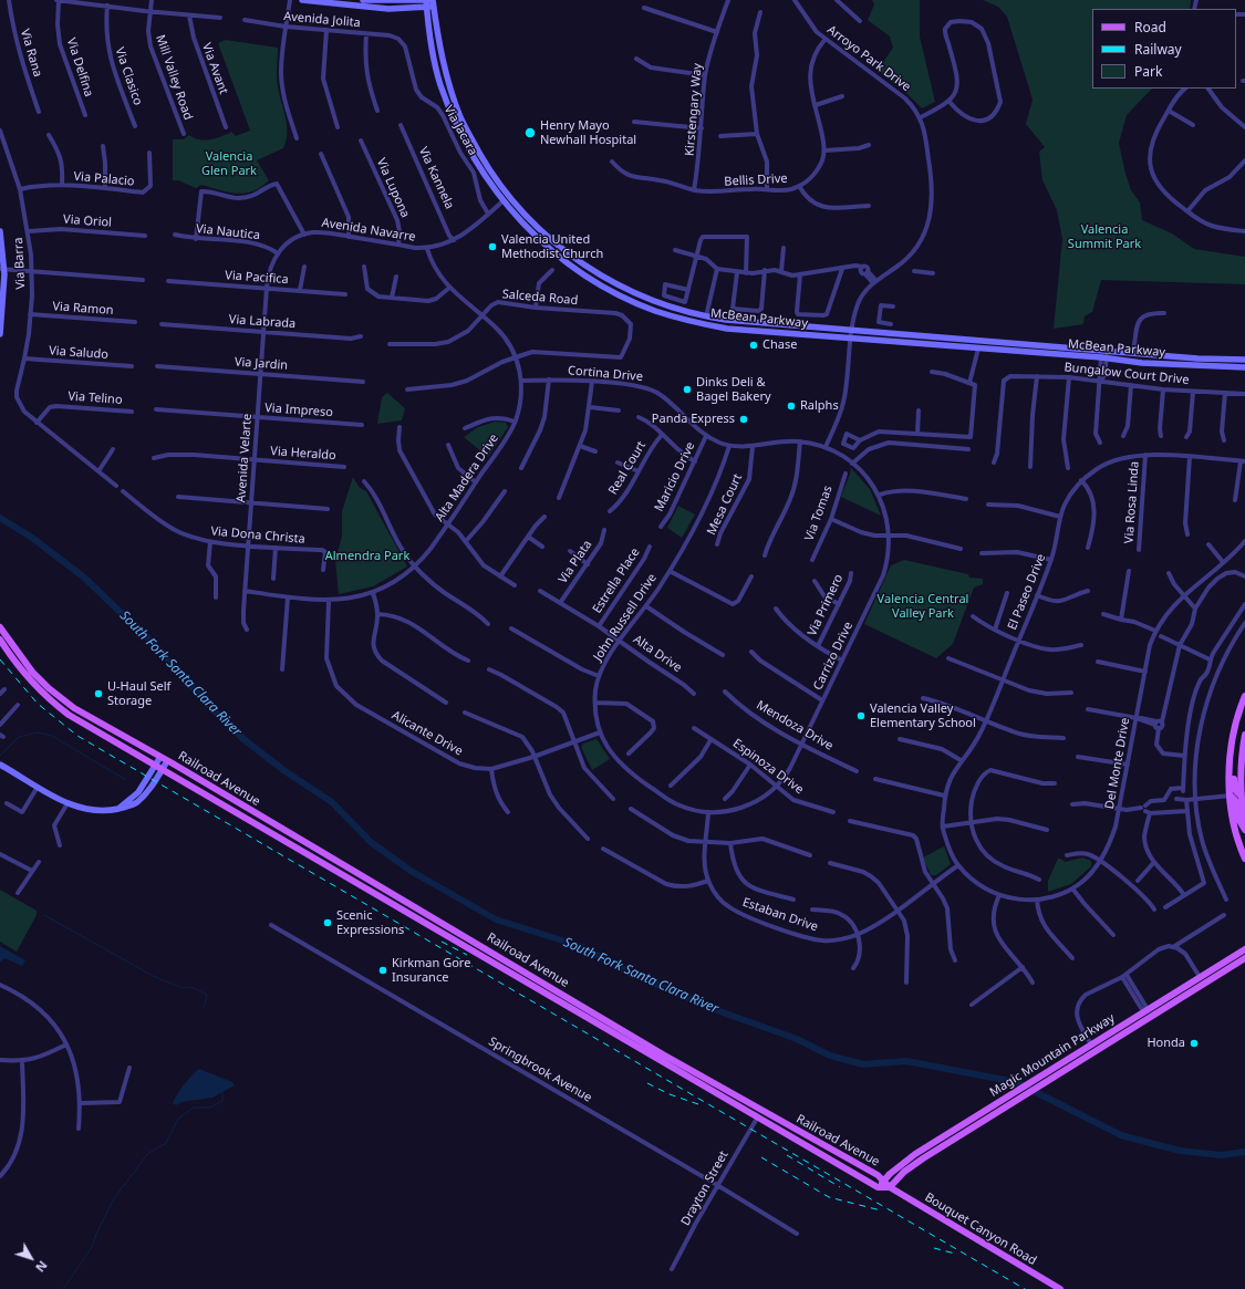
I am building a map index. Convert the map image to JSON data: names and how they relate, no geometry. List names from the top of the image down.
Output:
{
  "streets": {
    "main road": [
      "McBean Parkway",
      "Railroad Avenue",
      "Magic Mountain Parkway",
      "Bouquet Canyon Road"
    ],
    "street": [
      "Avenida Jolita",
      "Via Rana",
      "Arroyo Park Drive",
      "Via Delfina",
      "Via Avant",
      "Via Clasico",
      "Mill Valley Road",
      "Kirstengary Way",
      "Via Jacara",
      "Via Kannela",
      "Via Palacio",
      "Bellis Drive",
      "Via Lupona",
      "Via Oriol",
      "Avenida Navarre",
      "Via Nautica",
      "Via Barra",
      "Via Pacifica",
      "Salceda Road",
      "Via Ramon",
      "Via Labrada",
      "Via Saludo",
      "Via Jardin",
      "Cortina Drive",
      "Bungalow Court Drive",
      "Via Telino",
      "Via Impreso",
      "Via Heraldo",
      "Avenida Velarte",
      "Real Court",
      "Maricio Drive",
      "Alta Madera Drive",
      "Via Rosa Linda",
      "Mesa Court",
      "Via Tomas",
      "Via Dona Christa",
      "Via Plata",
      "Estrella Place",
      "El Paseo Drive",
      "Via Primero",
      "John Russell Drive",
      "Alta Drive",
      "Carrizo Drive",
      "Mendoza Drive",
      "Alicante Drive",
      "Del Monte Drive",
      "Espinoza Drive",
      "Estaban Drive",
      "Springbrook Avenue",
      "Drayton Street"
    ]
  },
  "crossings": [
    ["Avenida Jolita", "Via Jacara"],
    ["Arroyo Park Drive", "McBean Parkway"],
    ["Arroyo Park Drive", "Cortina Drive"],
    ["Arroyo Park Drive", "Carrizo Drive"],
    ["Kirstengary Way", "Bellis Drive"],
    ["Via Jacara", "Avenida Navarre"],
    ["Via Kannela", "Avenida Navarre"],
    ["Via Palacio", "Via Barra"],
    ["Via Lupona", "Avenida Navarre"],
    ["Via Oriol", "Via Barra"],
    ["Avenida Navarre", "Via Nautica"],
    ["Avenida Navarre", "McBean Parkway"],
    ["Avenida Navarre", "Avenida Velarte"],
    ["Avenida Navarre", "Alta Madera Drive"],
    ["Via Nautica", "Avenida Velarte"],
    ["Via Barra", "Via Ramon"],
    ["Via Barra", "Via Saludo"],
    ["Via Barra", "Via Telino"],
    ["Via Pacifica", "Avenida Velarte"],
    ["Salceda Road", "Alta Madera Drive"],
    ["Via Labrada", "Avenida Velarte"],
    ["Via Jardin", "Avenida Velarte"],
    ["Cortina Drive", "Maricio Drive"],
    ["Cortina Drive", "Alta Madera Drive"],
    ["Cortina Drive", "Mesa Court"],
    ["Cortina Drive", "John Russell Drive"],
    ["Cortina Drive", "Carrizo Drive"],
    ["Via Impreso", "Avenida Velarte"],
    ["Via Heraldo", "Avenida Velarte"],
    ["Avenida Velarte", "Alta Madera Drive"],
    ["Avenida Velarte", "Via Dona Christa"],
    ["Alta Madera Drive", "Alicante Drive"],
    ["Via Rosa Linda", "El Paseo Drive"],
    ["Via Plata", "Alta Drive"],
    ["Estrella Place", "Alta Drive"],
    ["El Paseo Drive", "Del Monte Drive"],
    ["El Paseo Drive", "Estaban Drive"],
    ["John Russell Drive", "Alta Drive"],
    ["John Russell Drive", "Carrizo Drive"],
    ["John Russell Drive", "Alicante Drive"],
    ["Carrizo Drive", "Mendoza Drive"],
    ["Carrizo Drive", "Espinoza Drive"],
    ["Carrizo Drive", "Estaban Drive"],
    ["Del Monte Drive", "Estaban Drive"],
    ["Railroad Avenue", "Magic Mountain Parkway"],
    ["Railroad Avenue", "Drayton Street"],
    ["Railroad Avenue", "Bouquet Canyon Road"],
    ["Magic Mountain Parkway", "Bouquet Canyon Road"],
    ["Springbrook Avenue", "Drayton Street"]
  ],
  "water": ["South Fork Santa Clara River"],
  "parks": [
    "Valencia Glen Park",
    "Valencia Summit Park",
    "Almendra Park",
    "Valencia Central Valley Park"
  ],
  "places": [
    "Henry Mayo Newhall Hospital",
    "Valencia United Methodist Church",
    "Chase",
    "Dinks Deli & Bagel Bakery",
    "Ralphs",
    "Panda Express",
    "U-Haul Self Storage",
    "Valencia Valley Elementary School",
    "Scenic Expressions",
    "Kirkman Gore Insurance",
    "Honda"
  ],
  "legend": ["Road", "Railway", "Park"],
  "north": "bottom right"
}
